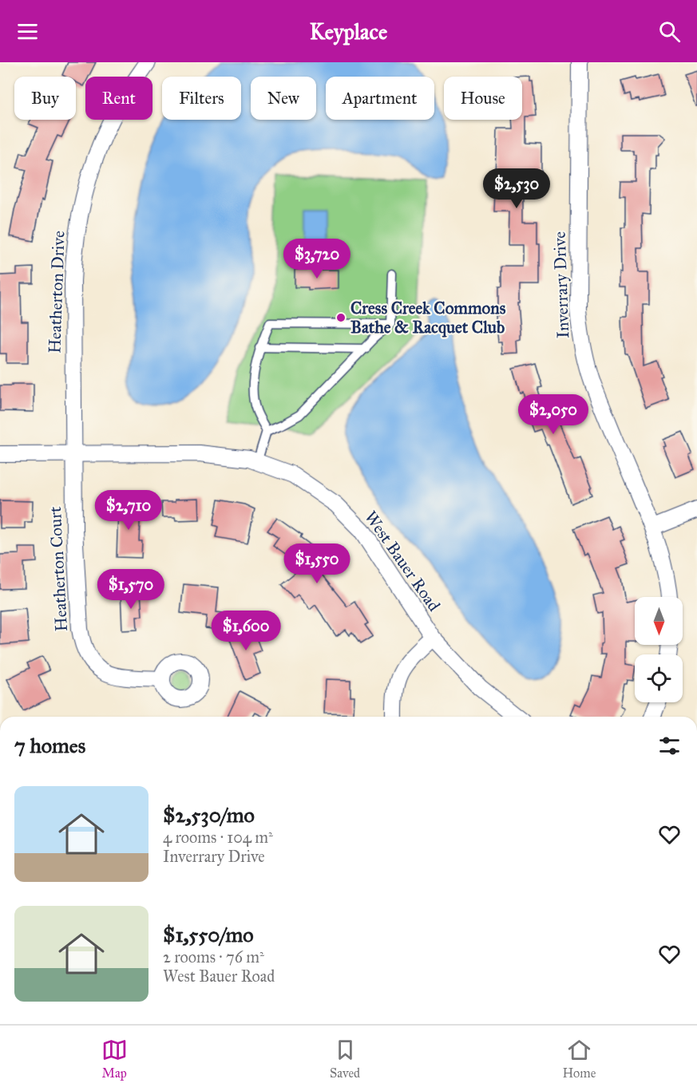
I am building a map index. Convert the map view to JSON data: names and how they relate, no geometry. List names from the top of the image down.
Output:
{
  "streets": {
    "street": [
      "Inverrary Drive",
      "Heatherton Drive",
      "West Bauer Road",
      "Heatherton Court"
    ]
  },
  "crossings": [
    ["Heatherton Drive", "West Bauer Road"],
    ["Heatherton Drive", "Heatherton Court"],
    ["West Bauer Road", "Heatherton Court"]
  ],
  "places": ["Cress Creek Commons Bathe & Racquet Club"],
  "north": "bottom",
  "page": {
    "header": "Keyplace",
    "chip": [
      "Buy",
      "Rent",
      "Filters",
      "New",
      "Apartment",
      "House"
    ],
    "price": [
      "$2,530",
      "$3,720",
      "$2,050",
      "$2,710",
      "$1,550",
      "$1,570",
      "$1,600"
    ],
    "heading": "7 homes",
    "list": [
      {
        "name": "$2,530/mo",
        "note": "4 rooms · 104 m² · Inverrary Drive"
      },
      {
        "name": "$1,550/mo",
        "note": "2 rooms · 76 m² · West Bauer Road"
      }
    ],
    "tabs": ["Map", "Saved", "Home"]
  }
}
